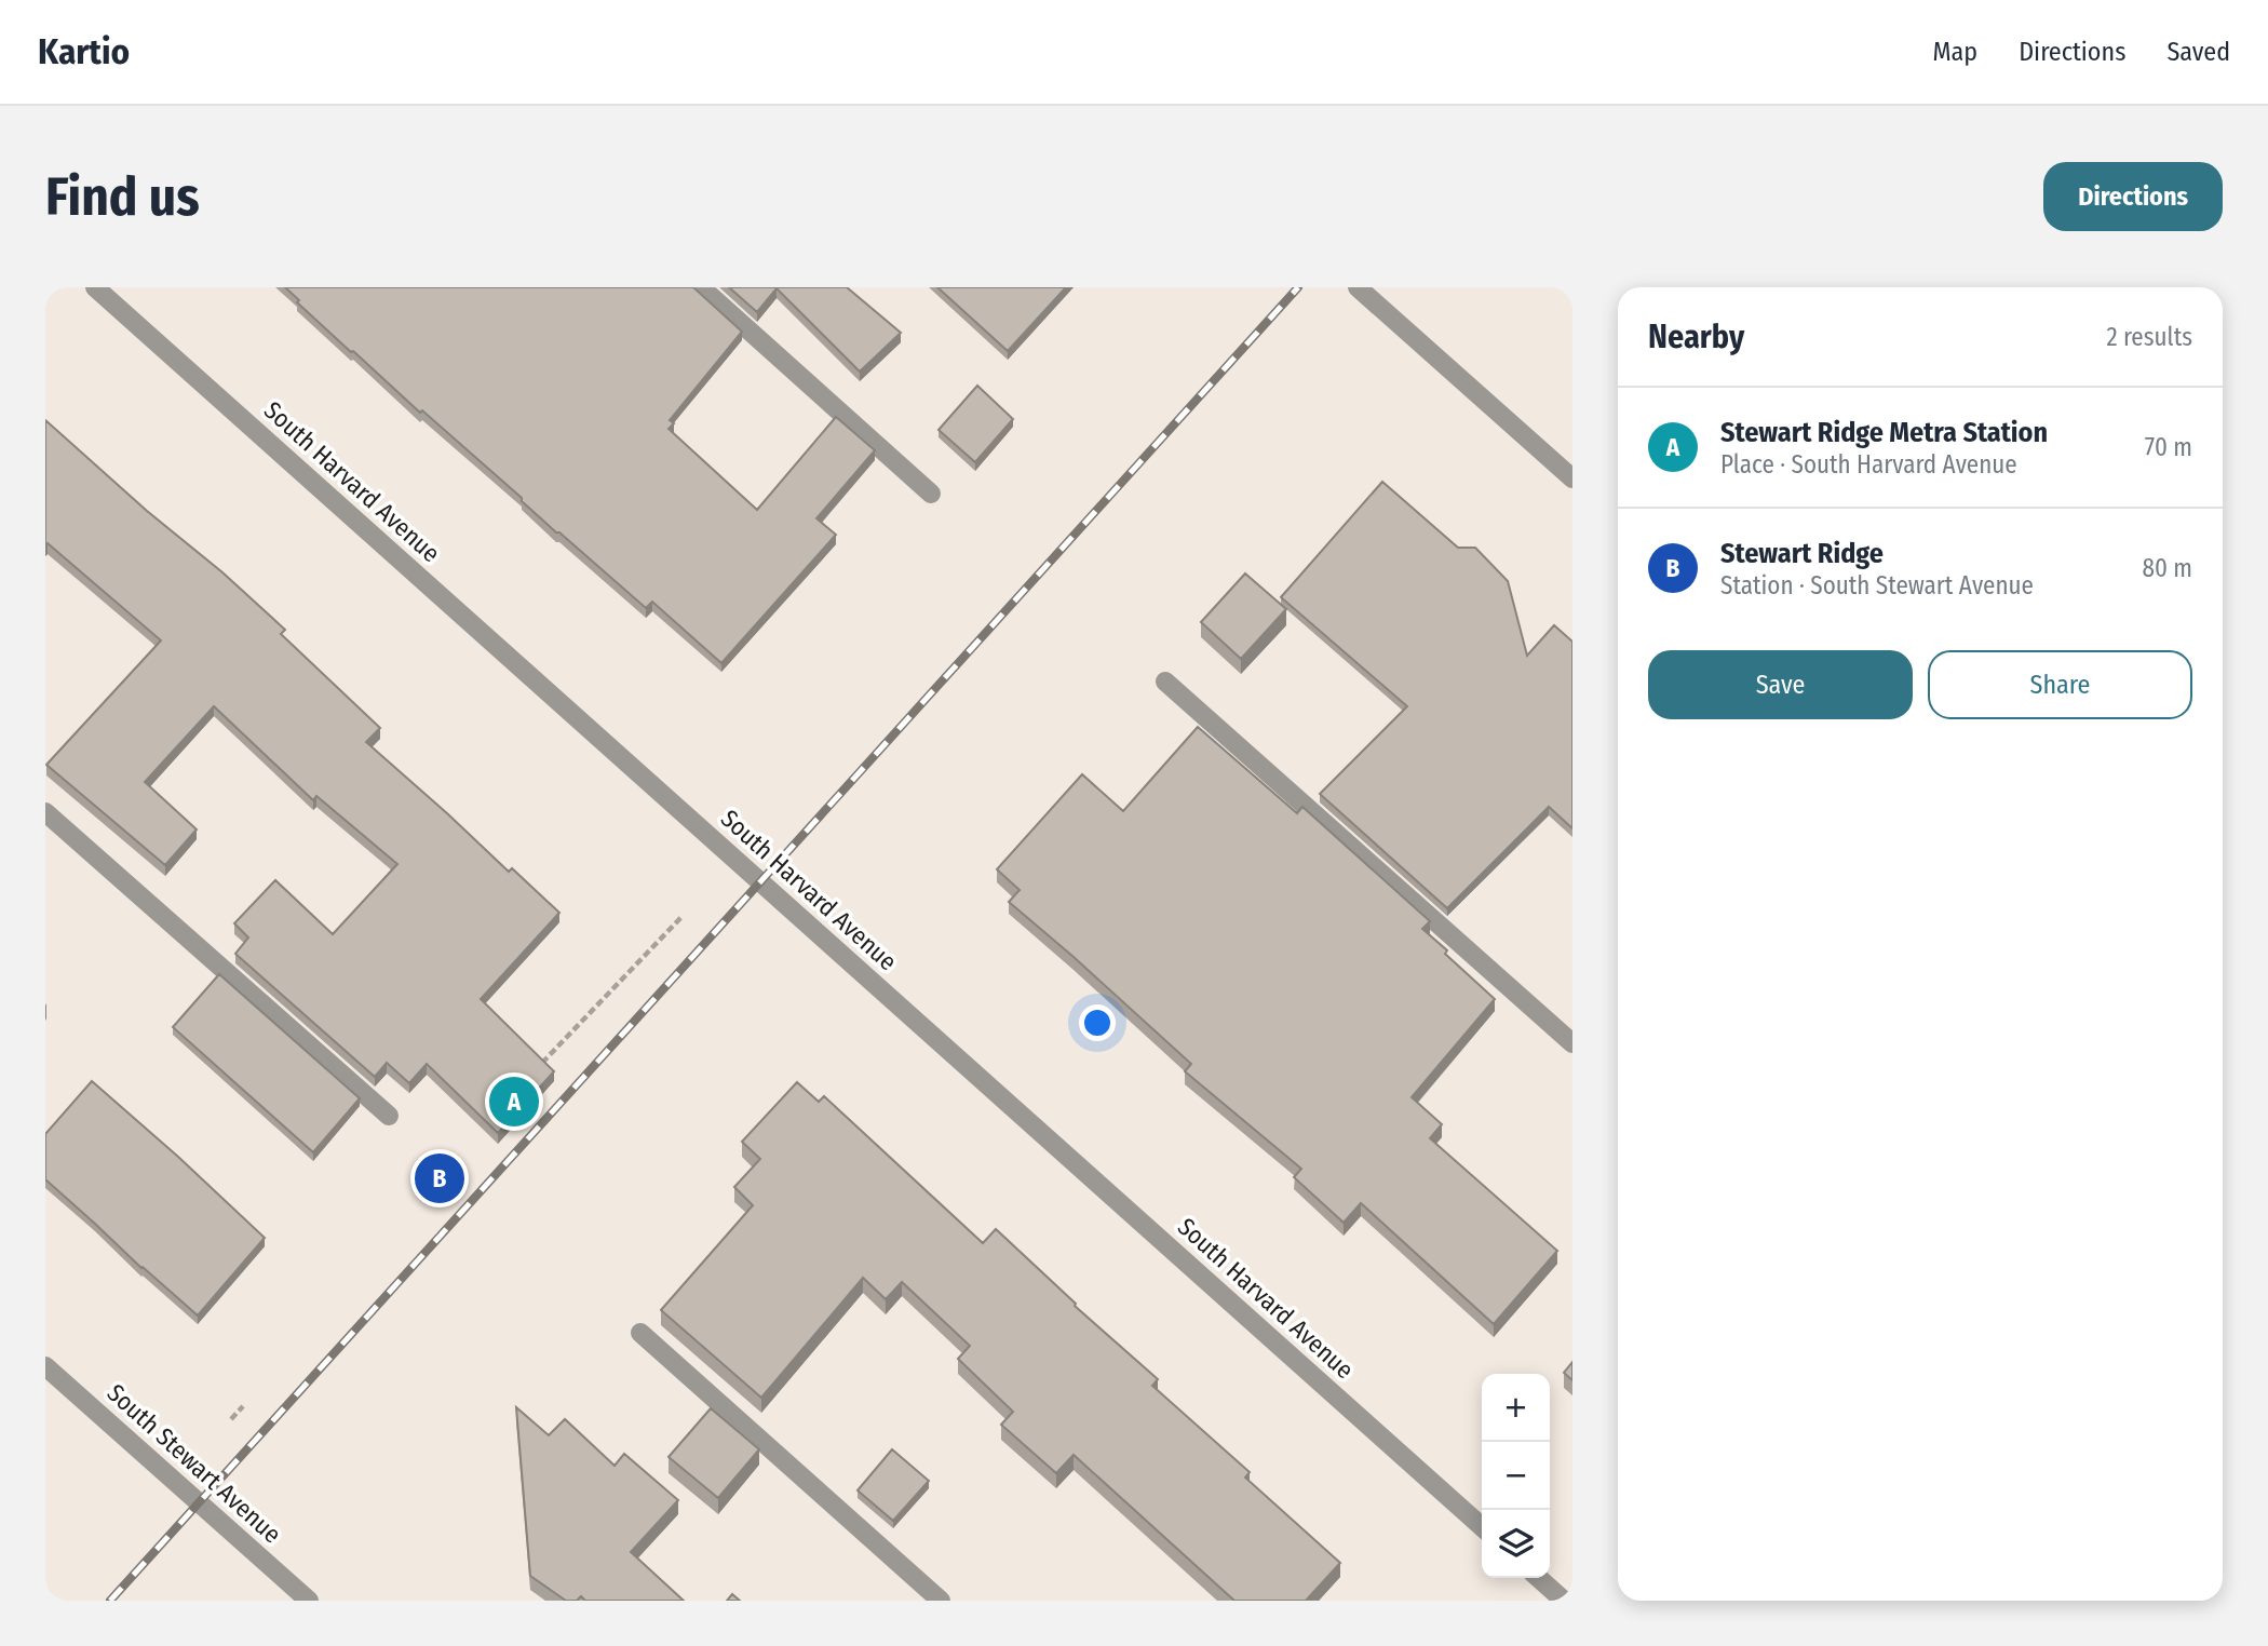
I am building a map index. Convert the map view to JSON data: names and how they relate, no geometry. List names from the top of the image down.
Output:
{
  "streets": {
    "street": ["South Harvard Avenue", "South Stewart Avenue"]
  },
  "page": {
    "header": "Kartio",
    "nav": ["Map", "Directions", "Saved"],
    "buttons": [
      "Directions",
      ["Save", "Share"]
    ],
    "title": "Find us",
    "heading": ["Nearby", "2 results"],
    "list": [
      {
        "mark": "A",
        "name": "Stewart Ridge Metra Station",
        "note": "Place · South Harvard Avenue",
        "value": "70 m"
      },
      {
        "mark": "B",
        "name": "Stewart Ridge",
        "note": "Station · South Stewart Avenue",
        "value": "80 m"
      }
    ],
    "pins": ["A", "B"],
    "map_buttons": ["+", "−"]
  }
}
